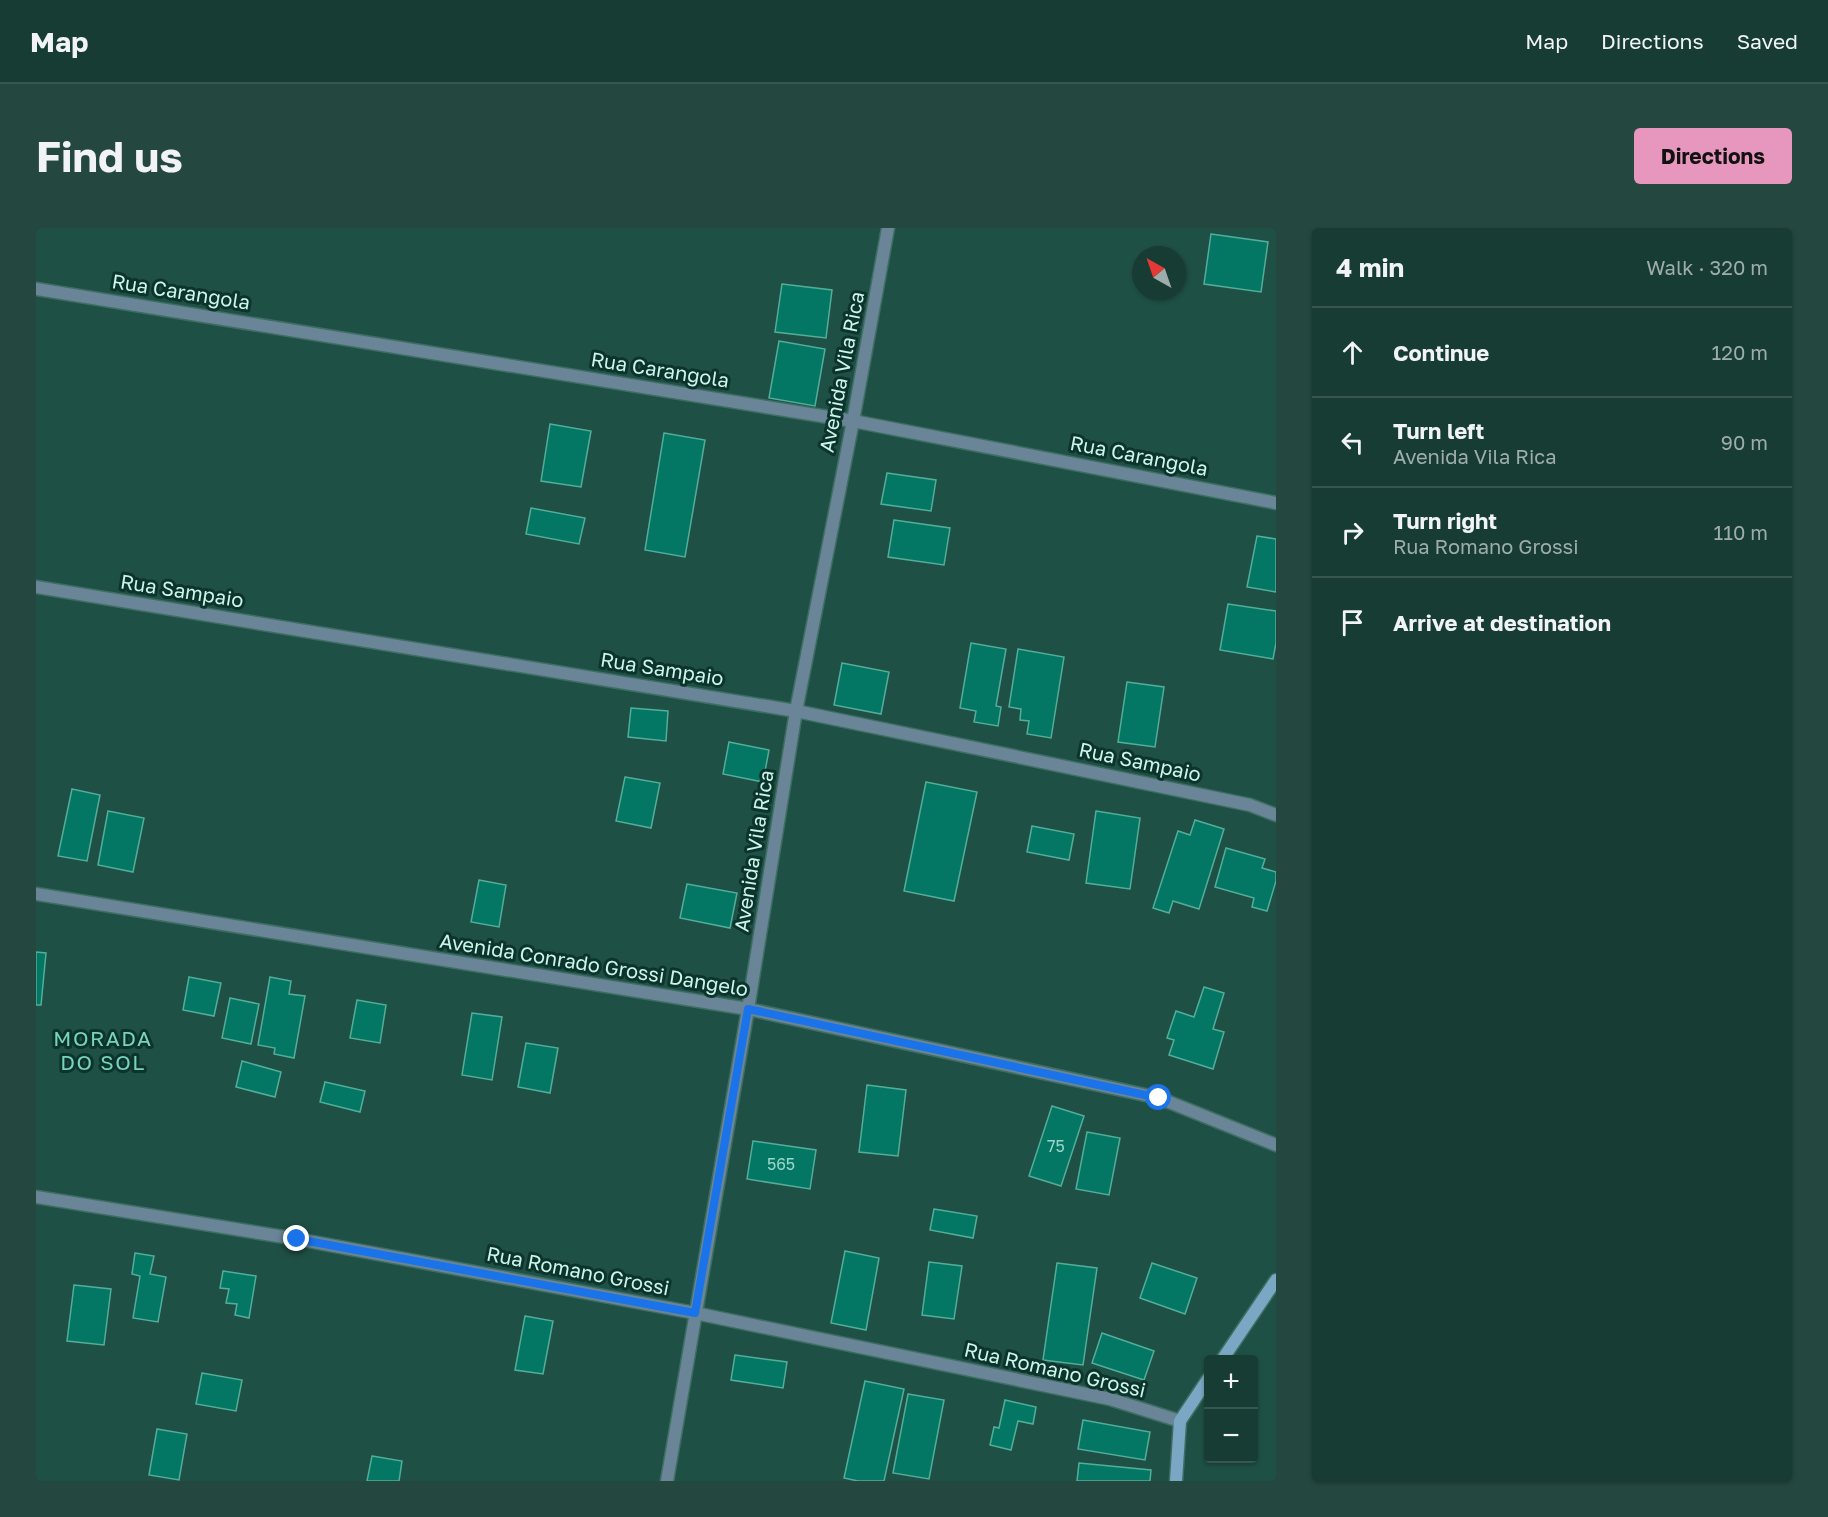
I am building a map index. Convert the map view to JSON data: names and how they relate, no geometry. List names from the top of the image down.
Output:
{
  "streets": {
    "street": [
      "Rua Carangola",
      "Avenida Vila Rica",
      "Rua Sampaio",
      "Avenida Conrado Grossi Dangelo",
      "Rua Romano Grossi"
    ]
  },
  "crossings": [
    ["Rua Carangola", "Avenida Vila Rica"],
    ["Avenida Vila Rica", "Rua Sampaio"],
    ["Avenida Vila Rica", "Avenida Conrado Grossi Dangelo"],
    ["Avenida Vila Rica", "Rua Romano Grossi"]
  ],
  "districts": ["MORADA DO SOL"],
  "house_numbers": ["75", "565"],
  "north": "top left",
  "page": {
    "header": "Map",
    "nav": ["Map", "Directions", "Saved"],
    "buttons": "Directions",
    "title": "Find us",
    "heading": ["4 min", "Walk · 320 m"],
    "list": [
      ["Continue", "120 m"],
      ["Turn left", "Avenida Vila Rica", "90 m"],
      ["Turn right", "Rua Romano Grossi", "110 m"],
      "Arrive at destination"
    ],
    "map_buttons": ["+", "−"]
  }
}
